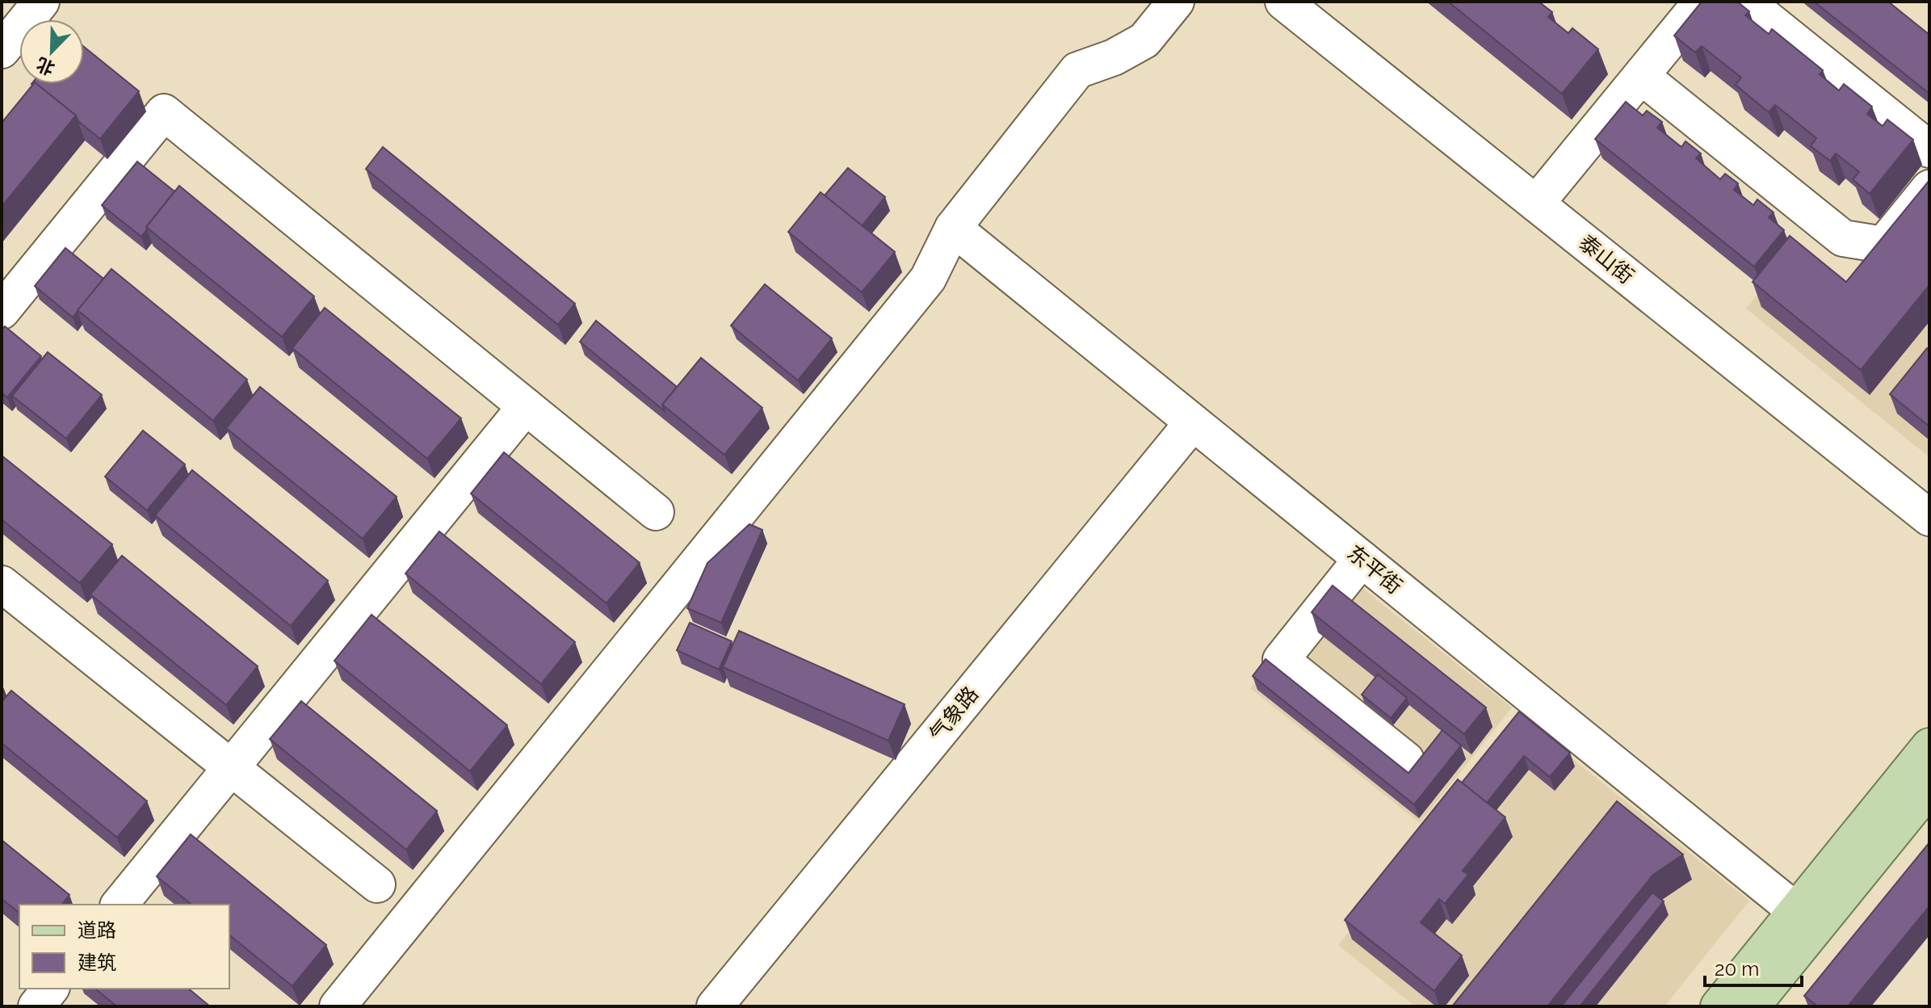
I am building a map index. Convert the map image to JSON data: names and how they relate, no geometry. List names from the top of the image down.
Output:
{
  "streets": {
    "street": ["泰山街", "东平街", "气象路"]
  },
  "crossings": [
    ["东平街", "气象路"]
  ],
  "legend": ["道路", "建筑"],
  "scale_bar": "20 m",
  "north": "bottom left"
}
